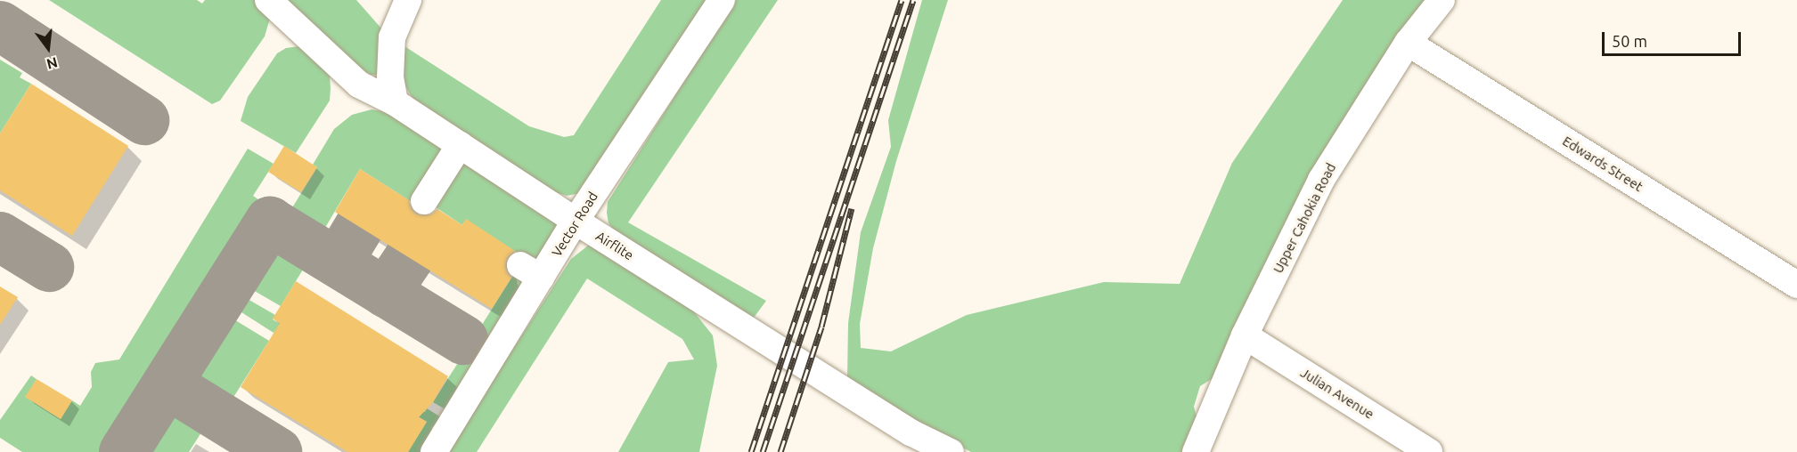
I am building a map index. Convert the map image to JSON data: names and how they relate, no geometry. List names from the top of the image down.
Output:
{
  "streets": {
    "street": [
      "Edwards Street",
      "Upper Cahokia Road",
      "Vector Road",
      "Airflite",
      "Julian Avenue"
    ]
  },
  "crossings": [
    ["Edwards Street", "Upper Cahokia Road"],
    ["Upper Cahokia Road", "Julian Avenue"],
    ["Vector Road", "Airflite"]
  ],
  "scale_bar": "50 m",
  "north": "bottom"
}
